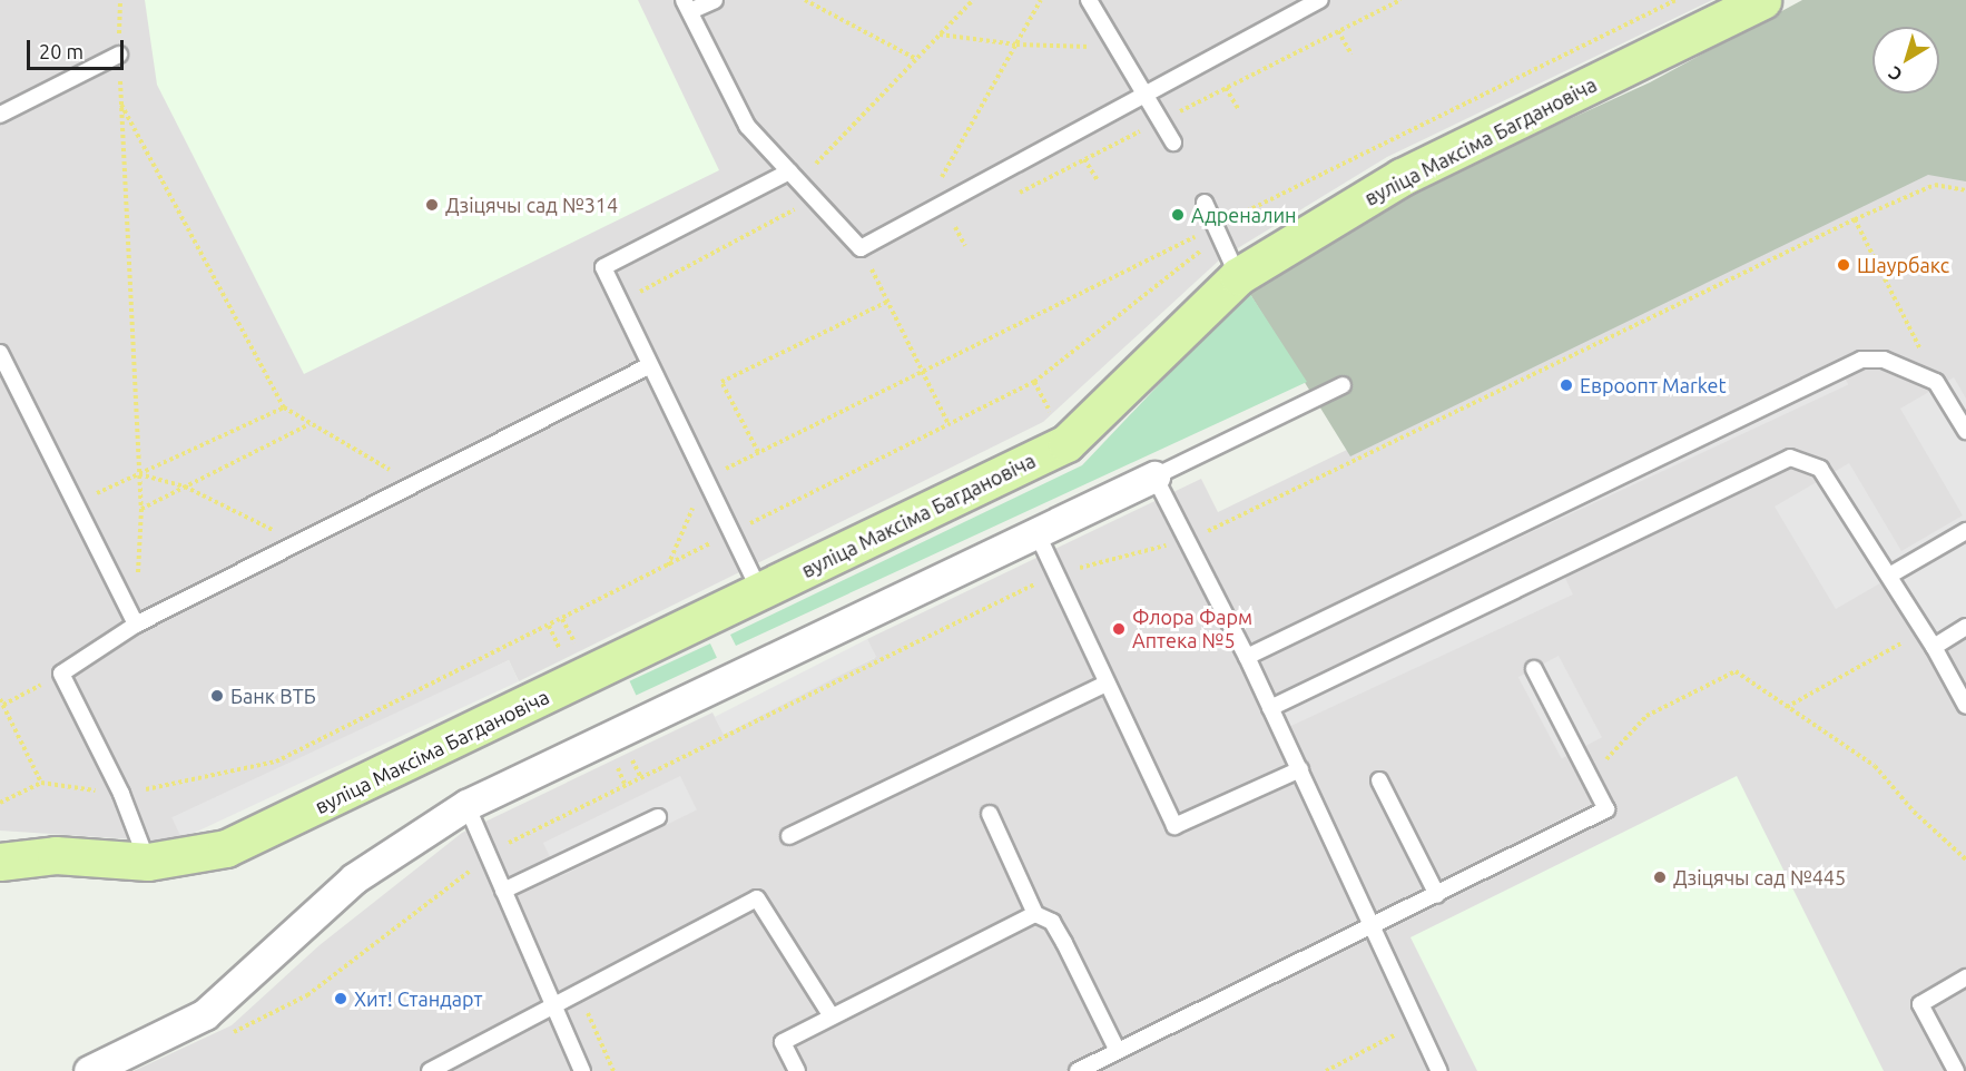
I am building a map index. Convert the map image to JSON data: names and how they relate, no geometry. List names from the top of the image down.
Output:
{
  "streets": {
    "main road": ["вуліца Максіма Багдановіча"]
  },
  "places": [
    "Дзіцячы сад №314",
    "Адреналин",
    "Шаурбакс",
    "Евроопт Market",
    "Флора Фарм Аптека №5",
    "Банк ВТБ",
    "Дзіцячы сад №445",
    "Хит! Стандарт"
  ],
  "scale_bar": "20 m",
  "north": "bottom left"
}
